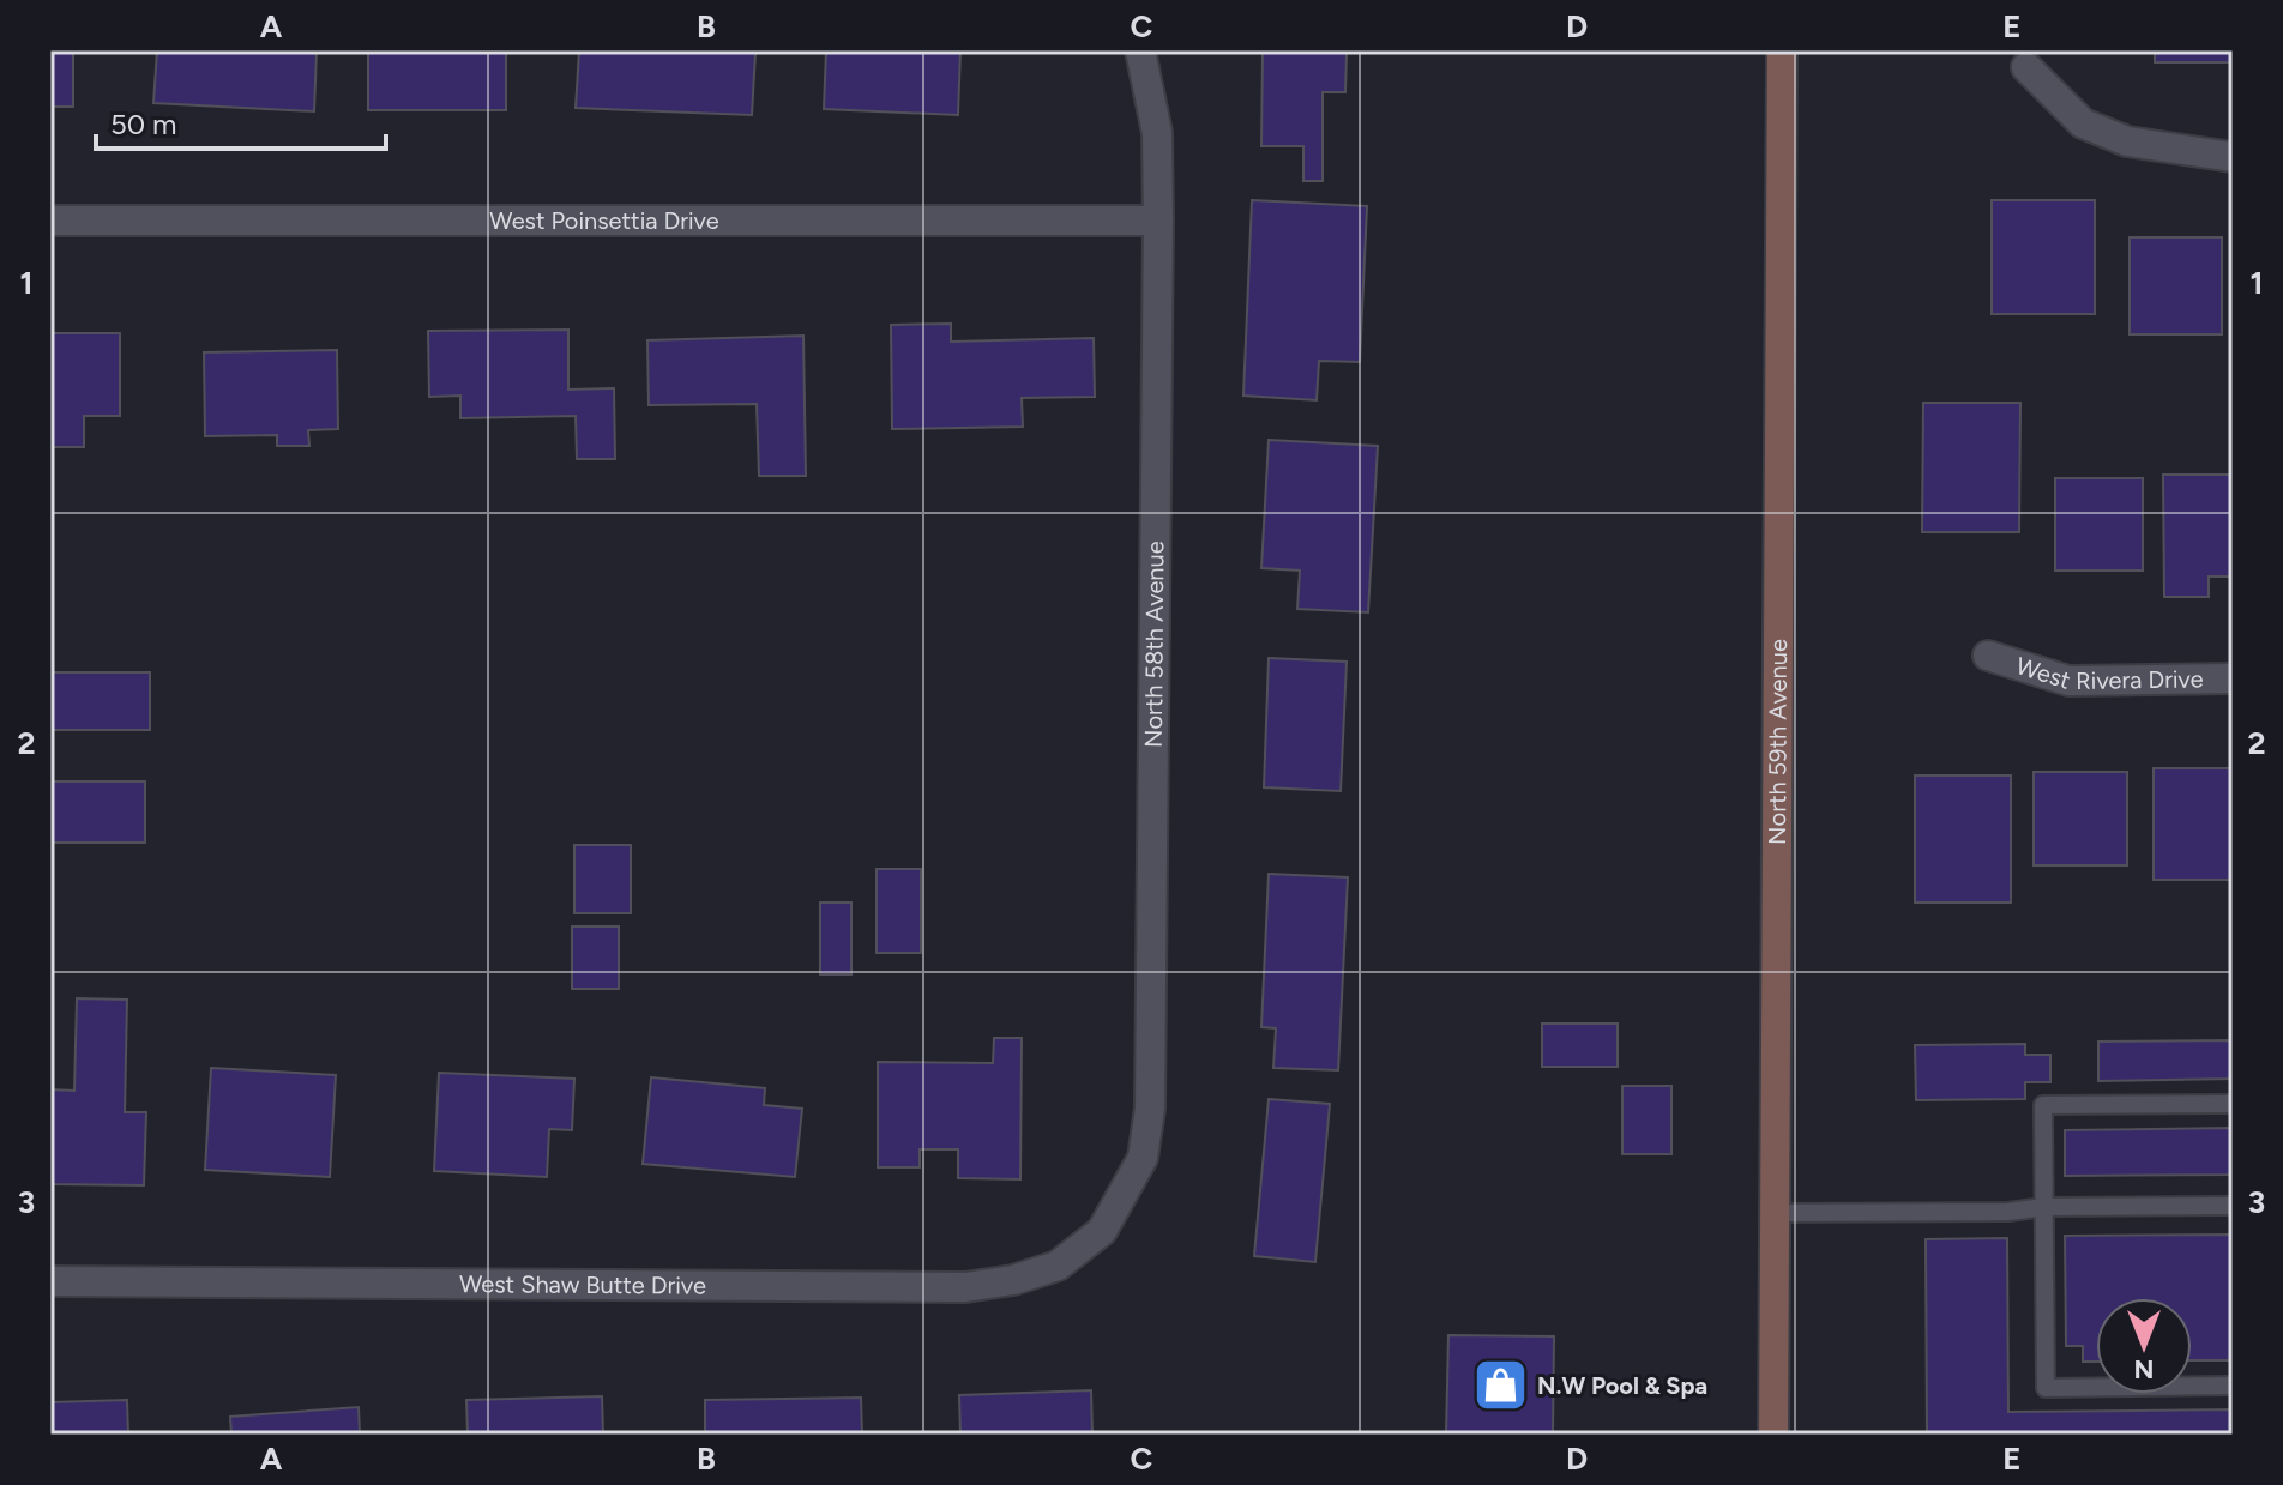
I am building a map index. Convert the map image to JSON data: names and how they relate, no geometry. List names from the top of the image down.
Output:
{
  "streets": {
    "main road": ["North 59th Avenue"],
    "street": [
      "West Poinsettia Drive",
      "North 58th Avenue",
      "West Rivera Drive",
      "West Shaw Butte Drive"
    ]
  },
  "crossings": [
    ["West Poinsettia Drive", "North 58th Avenue"],
    ["North 58th Avenue", "West Shaw Butte Drive"]
  ],
  "places": {
    "shop": ["N.W Pool & Spa"]
  },
  "scale_bar": "50 m",
  "north": "bottom",
  "grid": {
    "columns": [
      "A",
      "B",
      "C",
      "D",
      "E"
    ],
    "rows": ["1", "2", "3"]
  }
}
